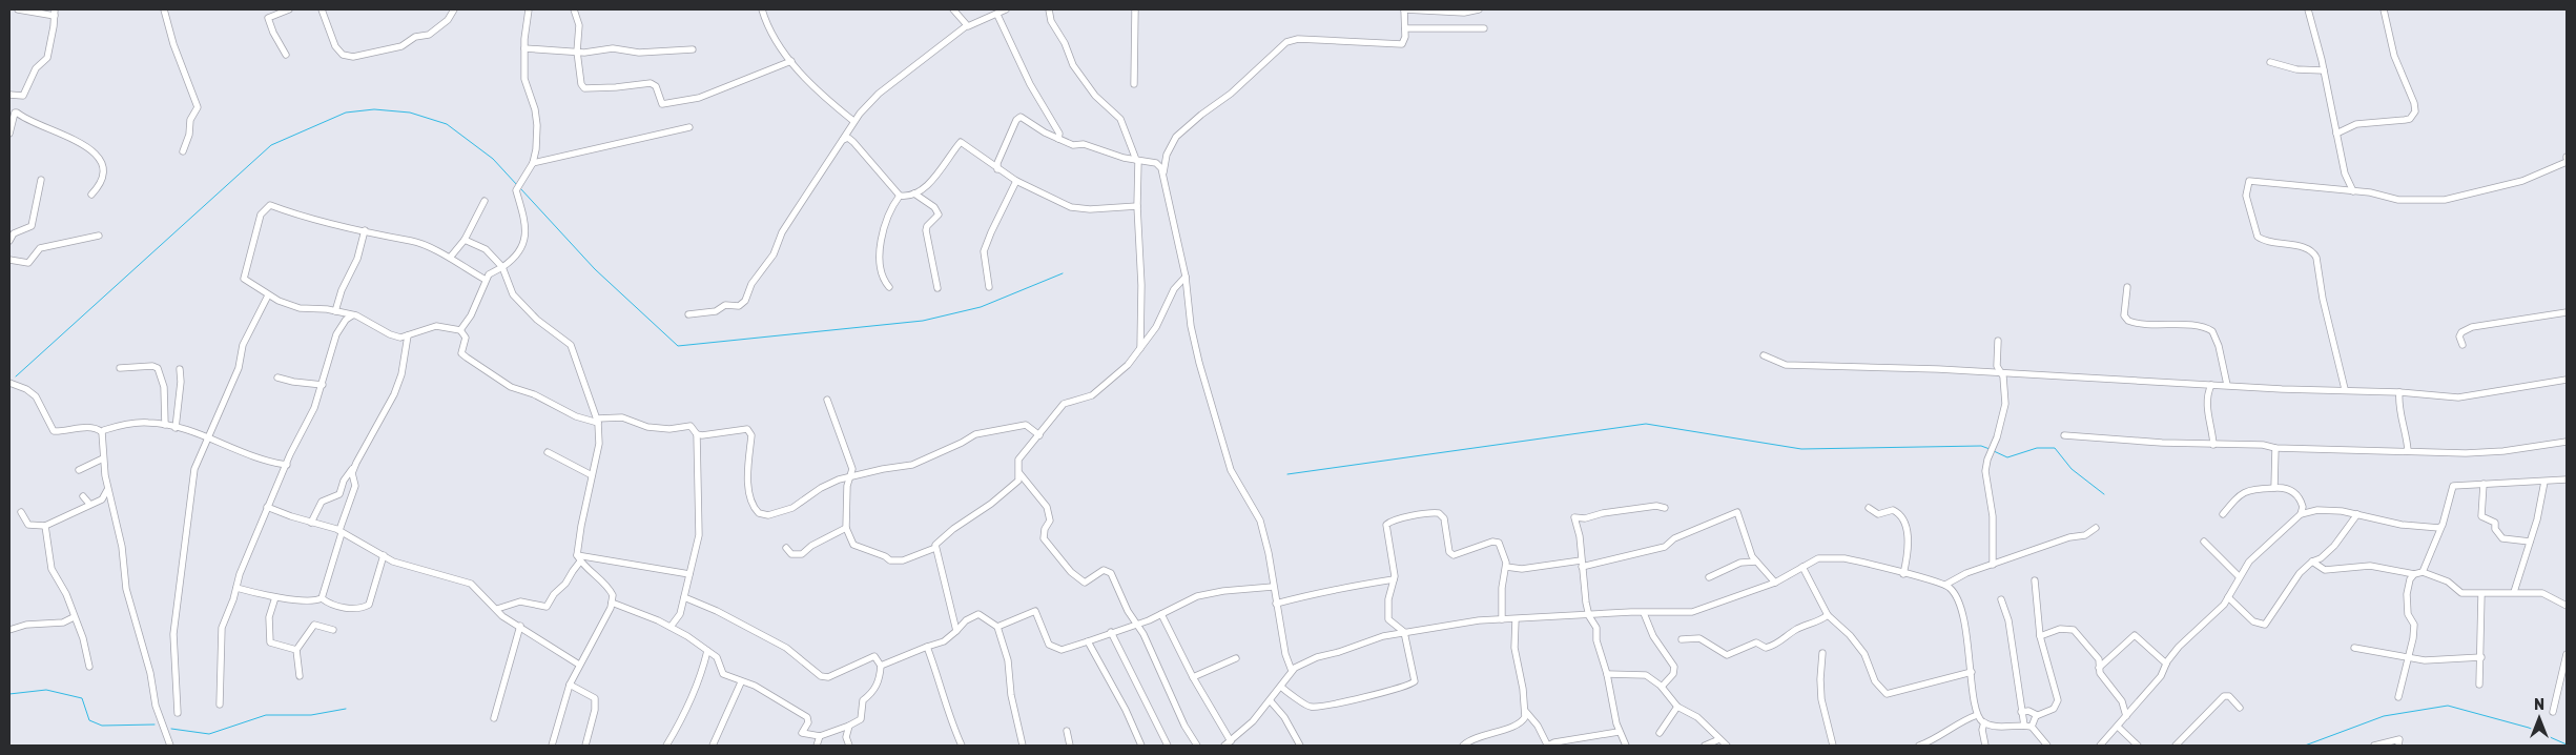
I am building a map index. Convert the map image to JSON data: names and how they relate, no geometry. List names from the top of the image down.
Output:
{
  "north": "top"
}
